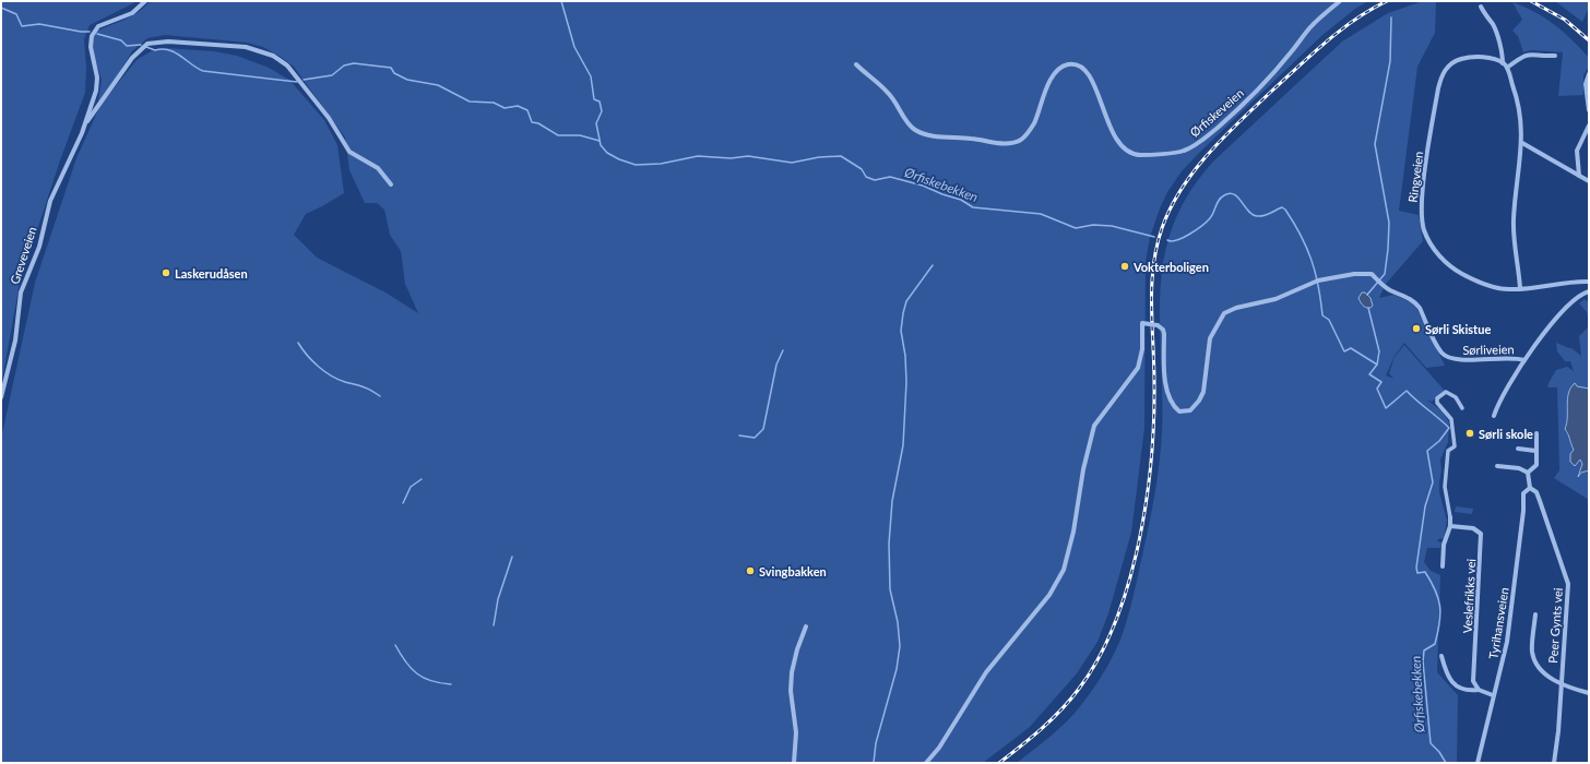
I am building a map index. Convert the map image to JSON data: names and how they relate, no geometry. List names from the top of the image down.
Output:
{
  "streets": {
    "street": [
      "Ørfiskeveien",
      "Ringveien",
      "Greveveien",
      "Sørliveien",
      "Veslefrikks vei",
      "Tyrihansveien",
      "Peer Gynts vei"
    ]
  },
  "crossings": [
    ["Tyrihansveien", "Peer Gynts vei"]
  ],
  "water": ["Ørfiskebekken"],
  "places": [
    "Vokterboligen",
    "Laskerudåsen",
    "Sørli Skistue",
    "Sørli skole",
    "Svingbakken"
  ]
}
